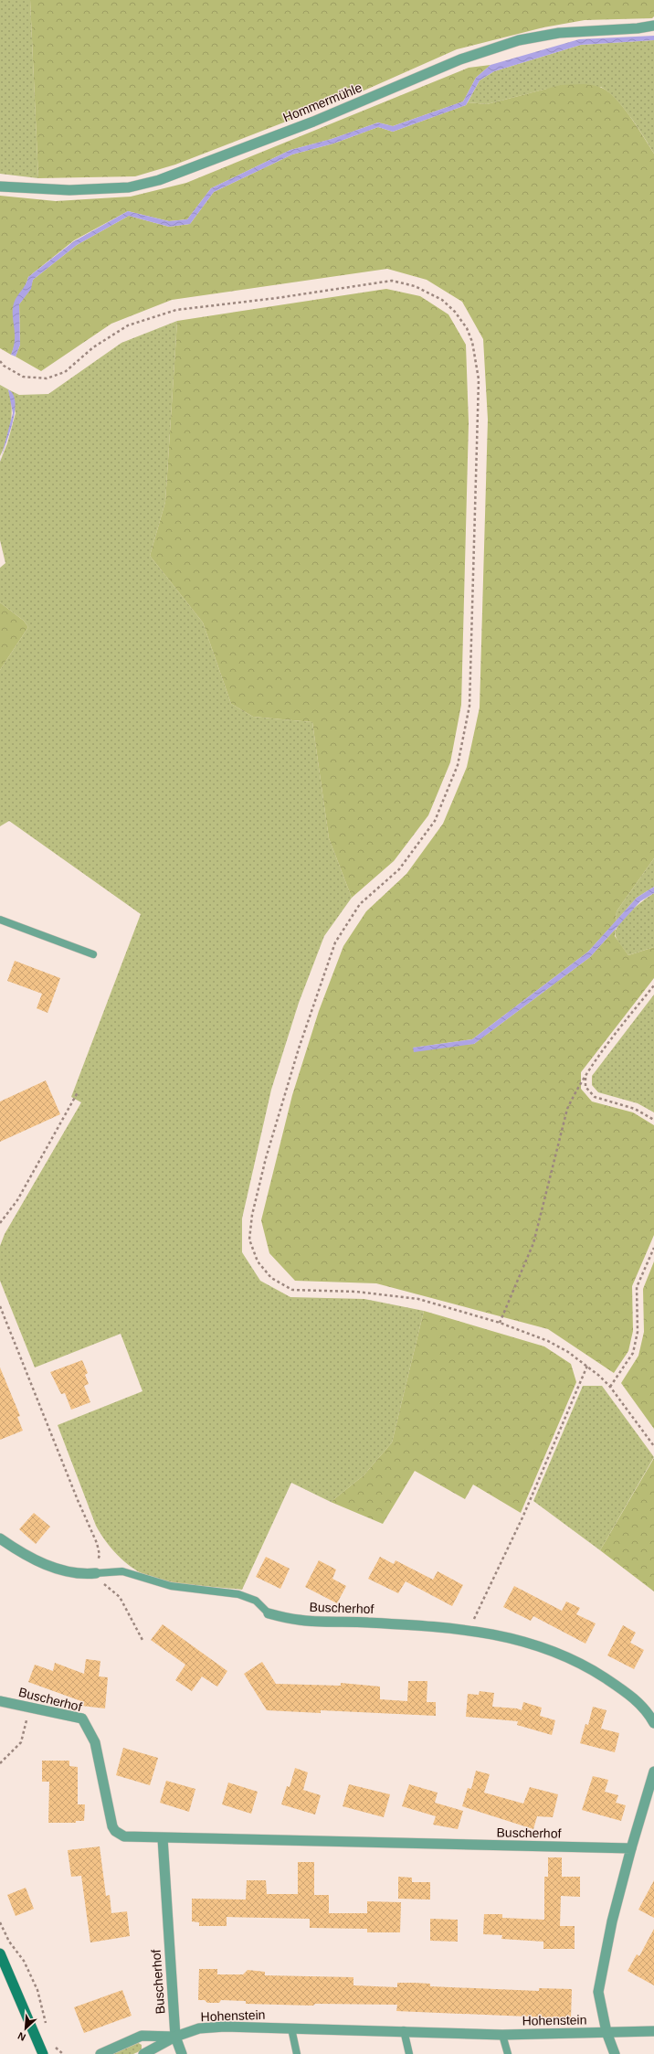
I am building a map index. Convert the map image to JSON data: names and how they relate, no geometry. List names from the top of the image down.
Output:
{
  "streets": {
    "street": ["Hommermühle", "Buscherhof", "Hohenstein"]
  },
  "crossings": [
    ["Buscherhof", "Hohenstein"]
  ],
  "north": "bottom left"
}
